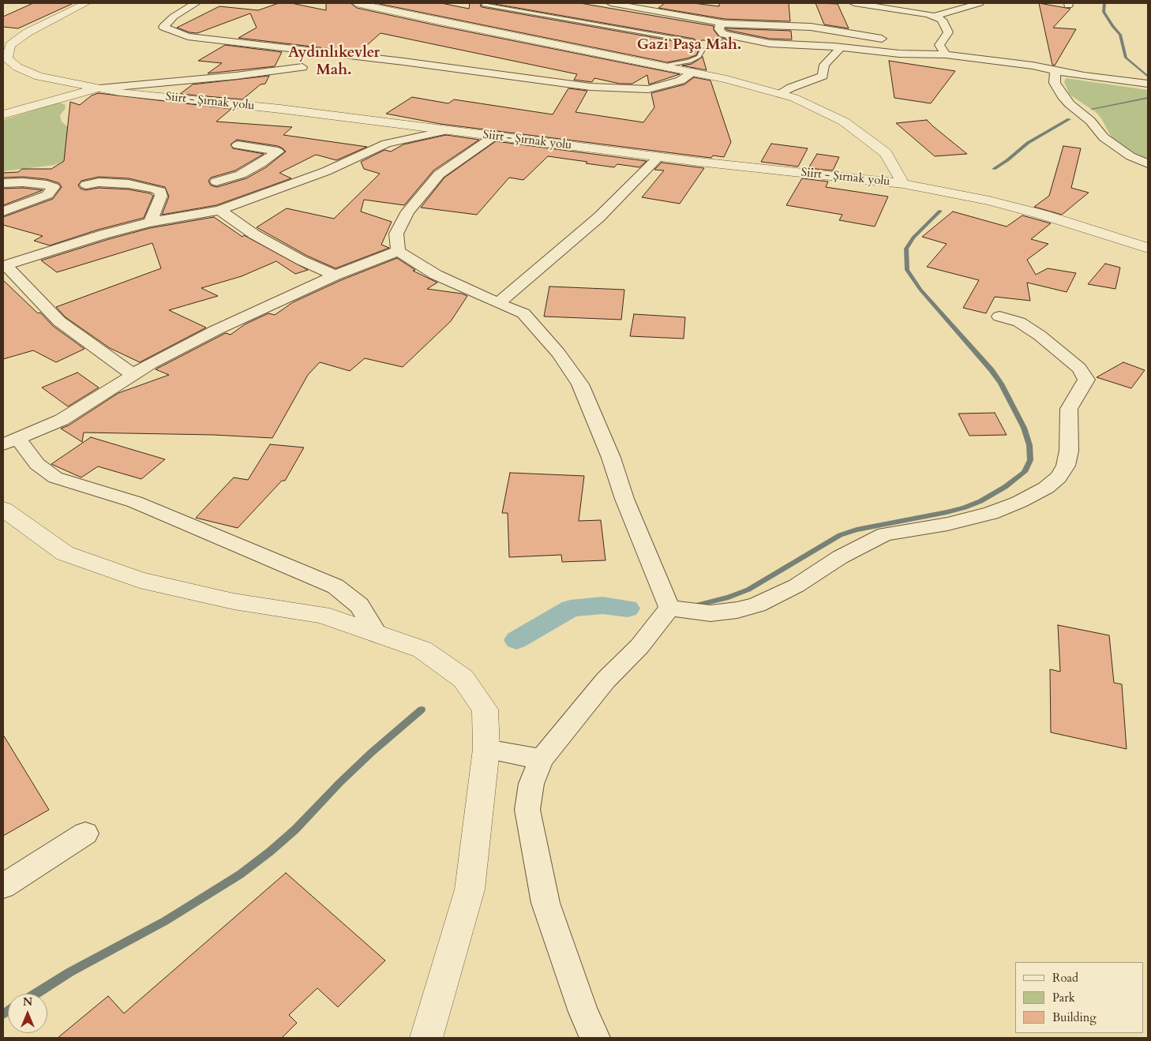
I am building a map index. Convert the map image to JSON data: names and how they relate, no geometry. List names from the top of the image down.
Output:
{
  "streets": {
    "street": ["Siirt - Şırnak yolu"]
  },
  "districts": ["Gazi Paşa Mah.", "Aydınlıkevler Mah."],
  "legend": ["Road", "Park", "Building"],
  "north": "top"
}
